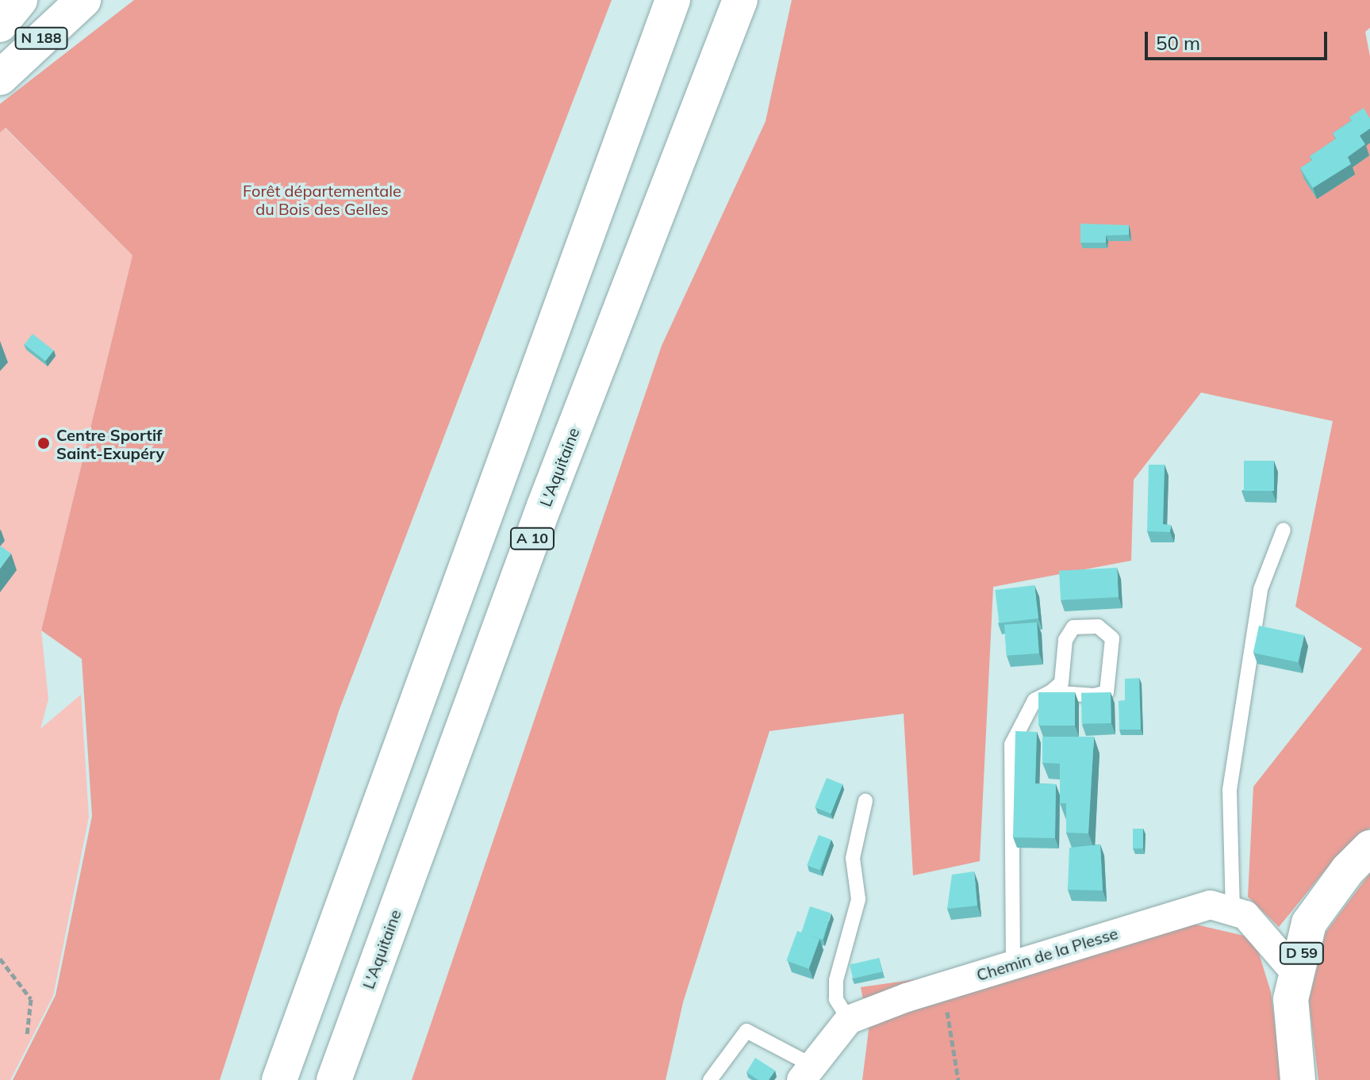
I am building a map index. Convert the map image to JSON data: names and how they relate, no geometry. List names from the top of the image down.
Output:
{
  "streets": {
    "main road": [
      "N 188",
      "L'Aquitaine",
      "A 10",
      "D 59"
    ],
    "street": ["Chemin de la Plesse"]
  },
  "crossings": [
    ["D 59", "Chemin de la Plesse"]
  ],
  "parks": ["Forêt départementale du Bois des Gelles"],
  "places": ["Centre Sportif Saint-Exupéry"],
  "scale_bar": "50 m"
}
